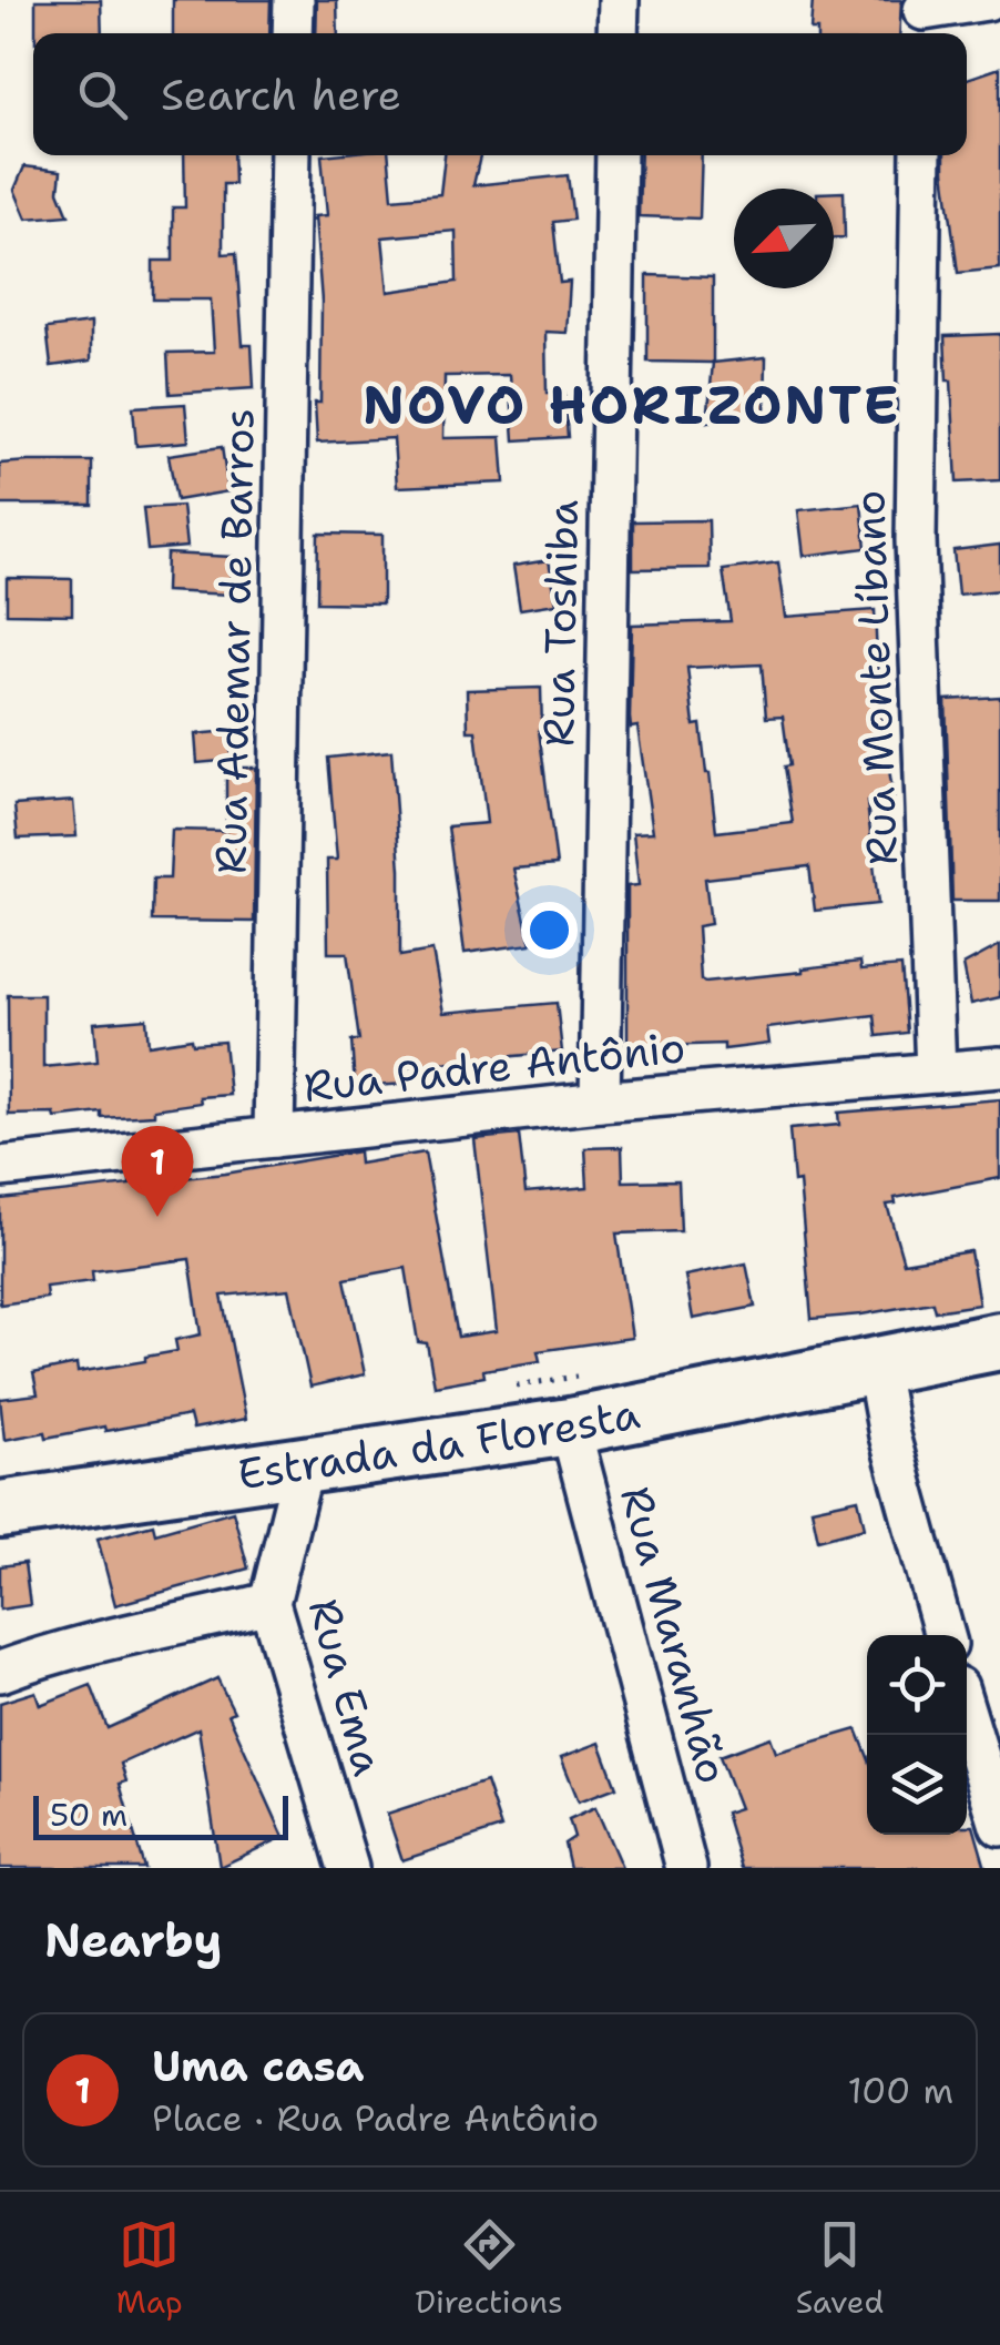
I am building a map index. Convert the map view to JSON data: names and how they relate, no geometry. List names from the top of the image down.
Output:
{
  "streets": {
    "main road": ["Estrada da Floresta"],
    "street": [
      "Rua Toshiba",
      "Rua Ademar de Barros",
      "Rua Monte Líbano",
      "Rua Padre Antônio",
      "Rua Maranhão",
      "Rua Ema"
    ]
  },
  "crossings": [
    ["Rua Toshiba", "Rua Padre Antônio"],
    ["Rua Ademar de Barros", "Rua Padre Antônio"],
    ["Rua Monte Líbano", "Rua Padre Antônio"],
    ["Estrada da Floresta", "Rua Maranhão"],
    ["Estrada da Floresta", "Rua Ema"]
  ],
  "districts": ["NOVO HORIZONTE"],
  "scale_bar": "50 m",
  "north": "bottom left",
  "page": {
    "search": "Search here",
    "pins": "1",
    "scale": "50 m",
    "heading": "Nearby",
    "list": [
      {
        "mark": "1",
        "name": "Uma casa",
        "note": "Place · Rua Padre Antônio",
        "value": "100 m"
      }
    ],
    "nav": ["Map", "Directions", "Saved"]
  }
}
